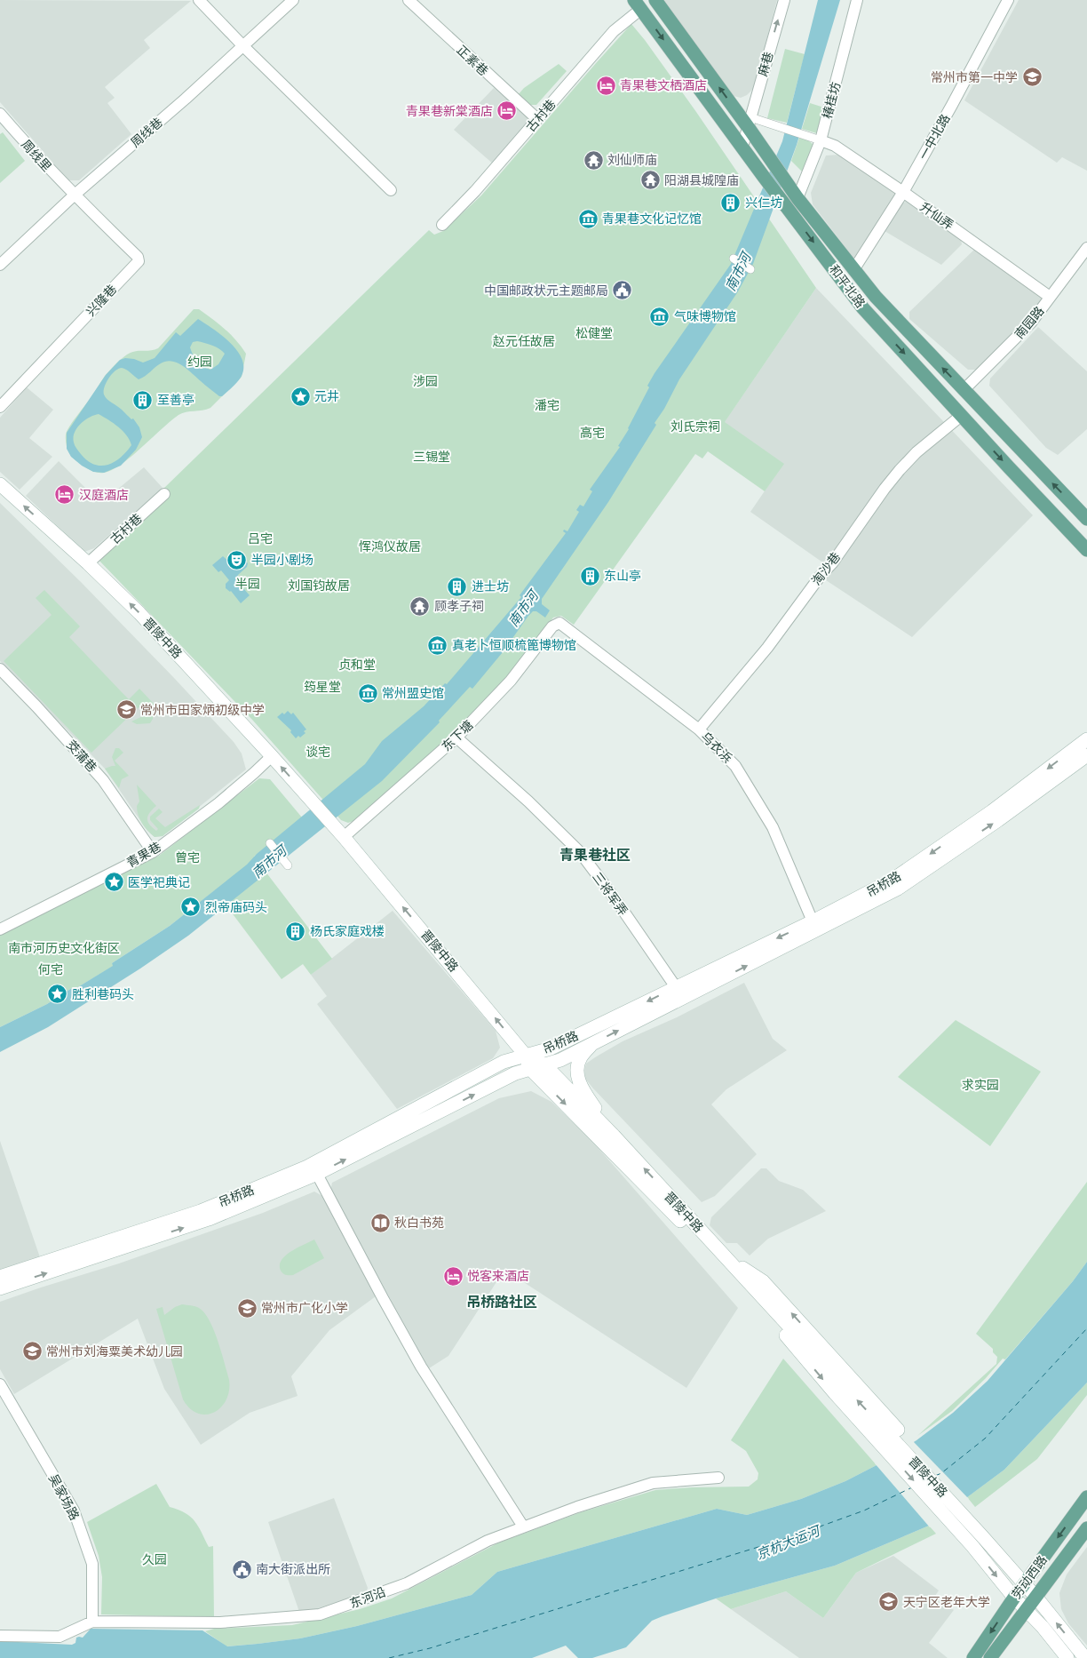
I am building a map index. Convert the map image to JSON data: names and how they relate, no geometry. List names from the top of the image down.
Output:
{
  "streets": {
    "main road": [
      "和平北路",
      "晋陵中路",
      "吊桥路",
      "劳动西路"
    ],
    "street": [
      "正素巷",
      "麻巷",
      "椿桂坊",
      "古村巷",
      "周线巷",
      "一中北路",
      "周线里",
      "升仙弄",
      "兴隆巷",
      "南园路",
      "淘沙巷",
      "东下塘",
      "乌衣浜",
      "茭蒲巷",
      "青果巷",
      "三将军弄",
      "吴家场路",
      "东河沿"
    ]
  },
  "crossings": [
    ["正素巷", "古村巷"],
    ["麻巷", "和平北路"],
    ["椿桂坊", "升仙弄"],
    ["椿桂坊", "和平北路"],
    ["古村巷", "和平北路"],
    ["古村巷", "晋陵中路"],
    ["周线巷", "周线里"],
    ["周线巷", "兴隆巷"],
    ["一中北路", "升仙弄"],
    ["一中北路", "和平北路"],
    ["周线里", "兴隆巷"],
    ["升仙弄", "南园路"],
    ["和平北路", "南园路"],
    ["和平北路", "淘沙巷"],
    ["淘沙巷", "乌衣浜"],
    ["晋陵中路", "东下塘"],
    ["晋陵中路", "青果巷"],
    ["晋陵中路", "吊桥路"],
    ["晋陵中路", "劳动西路"],
    ["东下塘", "乌衣浜"],
    ["东下塘", "三将军弄"],
    ["乌衣浜", "吊桥路"],
    ["茭蒲巷", "青果巷"],
    ["吊桥路", "三将军弄"],
    ["吴家场路", "东河沿"]
  ],
  "one_way": ["麻巷"],
  "districts": ["青果巷社区", "吊桥路社区"],
  "water": ["南市河", "京杭大运河"],
  "parks": [
    "松健堂",
    "赵元任故居",
    "约园",
    "涉园",
    "潘宅",
    "刘氏宗祠",
    "高宅",
    "三锡堂",
    "吕宅",
    "恽鸿仪故居",
    "半园",
    "刘国钧故居",
    "贞和堂",
    "筠星堂",
    "谈宅",
    "曾宅",
    "南市河历史文化街区",
    "何宅",
    "求实园",
    "久园"
  ],
  "places": {
    "school or university": [
      "常州市第一中学",
      "常州市田家炳初级中学",
      "常州市广化小学",
      "常州市刘海粟美术幼儿园",
      "天宁区老年大学"
    ],
    "hotel": [
      "青果巷文栖酒店",
      "青果巷新棠酒店",
      "汉庭酒店",
      "悦客来酒店"
    ],
    "temple": ["刘仙师庙", "阳湖县城隍庙", "顾孝子祠"],
    "building": [
      "兴仁坊",
      "至善亭",
      "东山亭",
      "进士坊",
      "杨氏家庭戏楼"
    ],
    "museum": [
      "青果巷文化记忆馆",
      "气味博物馆",
      "真老卜恒顺梳篦博物馆",
      "常州盟史馆"
    ],
    "public building": ["中国邮政状元主题邮局", "南大街派出所"],
    "place": [
      "元井",
      "医学祀典记",
      "烈帝庙码头",
      "胜利巷码头"
    ],
    "theatre": ["半园小剧场"],
    "library": ["秋白书苑"]
  }
}
